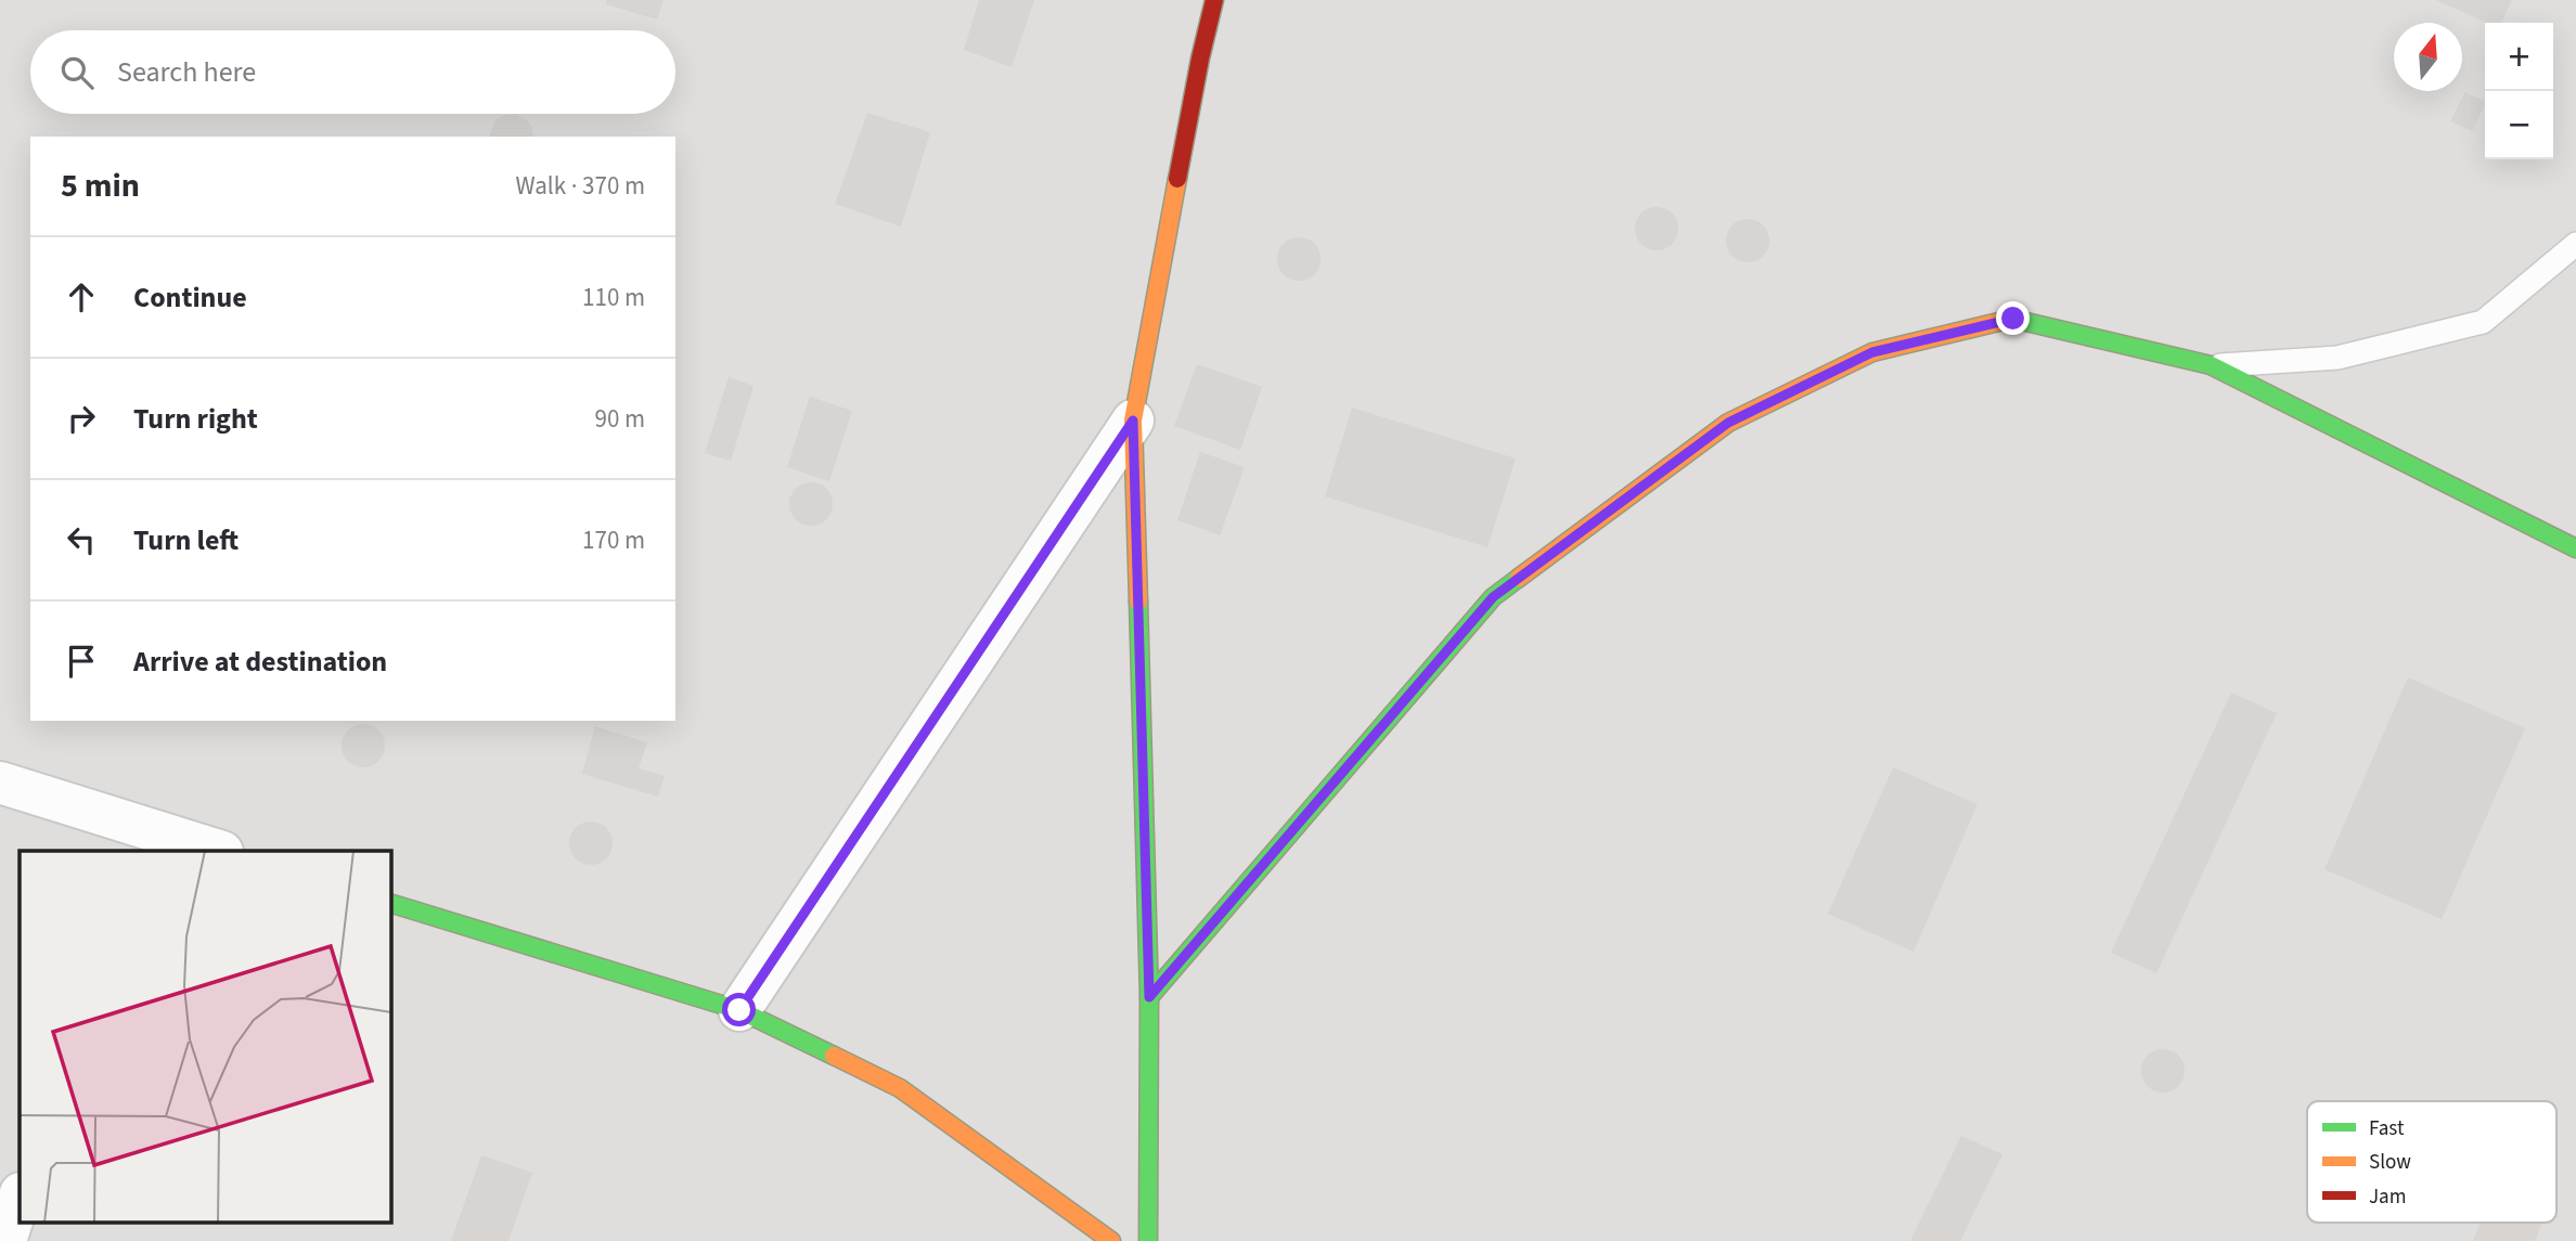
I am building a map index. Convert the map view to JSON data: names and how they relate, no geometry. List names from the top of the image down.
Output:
{
  "legend": ["Fast", "Slow", "Jam"],
  "north": "top",
  "page": {
    "map_buttons": ["+", "−"],
    "search": "Search here",
    "heading": ["5 min", "Walk · 370 m"],
    "list": [
      ["Continue", "110 m"],
      ["Turn right", "90 m"],
      ["Turn left", "170 m"],
      "Arrive at destination"
    ]
  }
}
